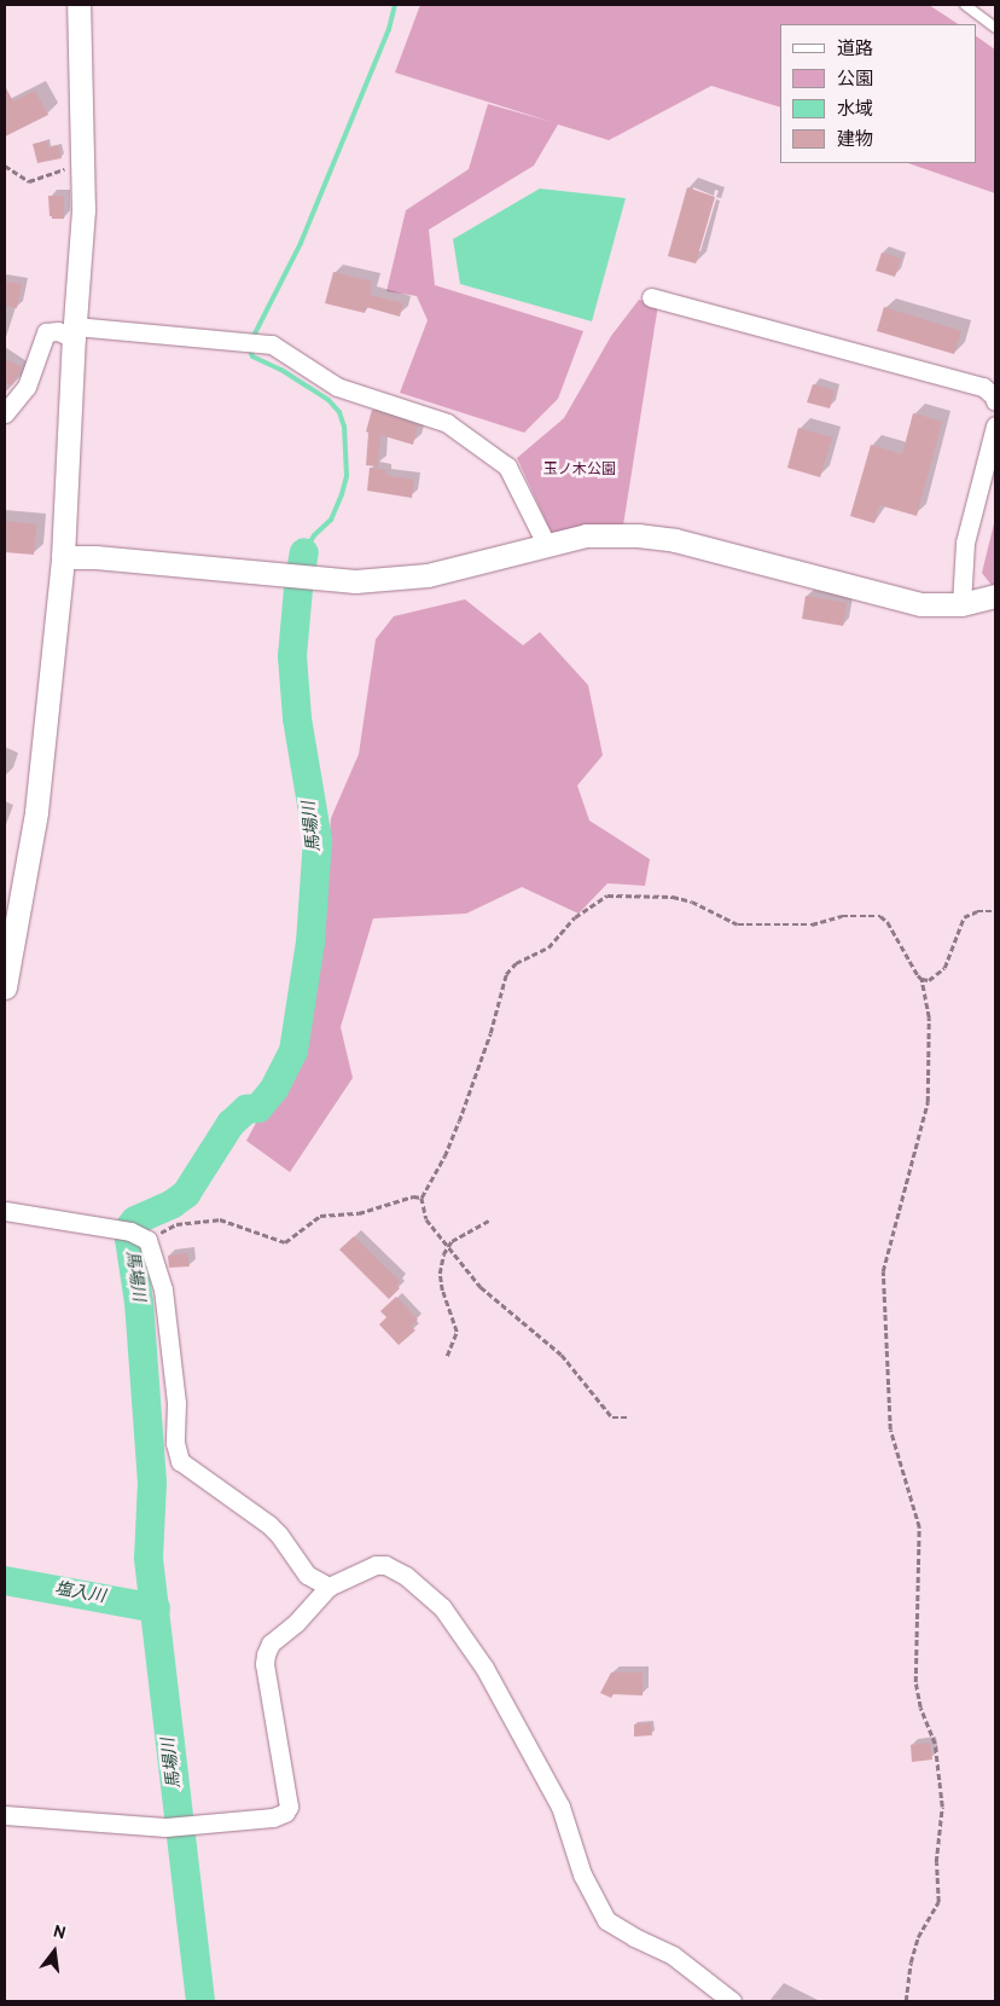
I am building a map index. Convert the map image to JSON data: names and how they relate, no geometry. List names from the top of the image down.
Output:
{
  "water": ["馬場川", "塩入川"],
  "parks": ["玉ノ木公園"],
  "legend": [
    "道路",
    "公園",
    "水域",
    "建物"
  ],
  "north": "top"
}
